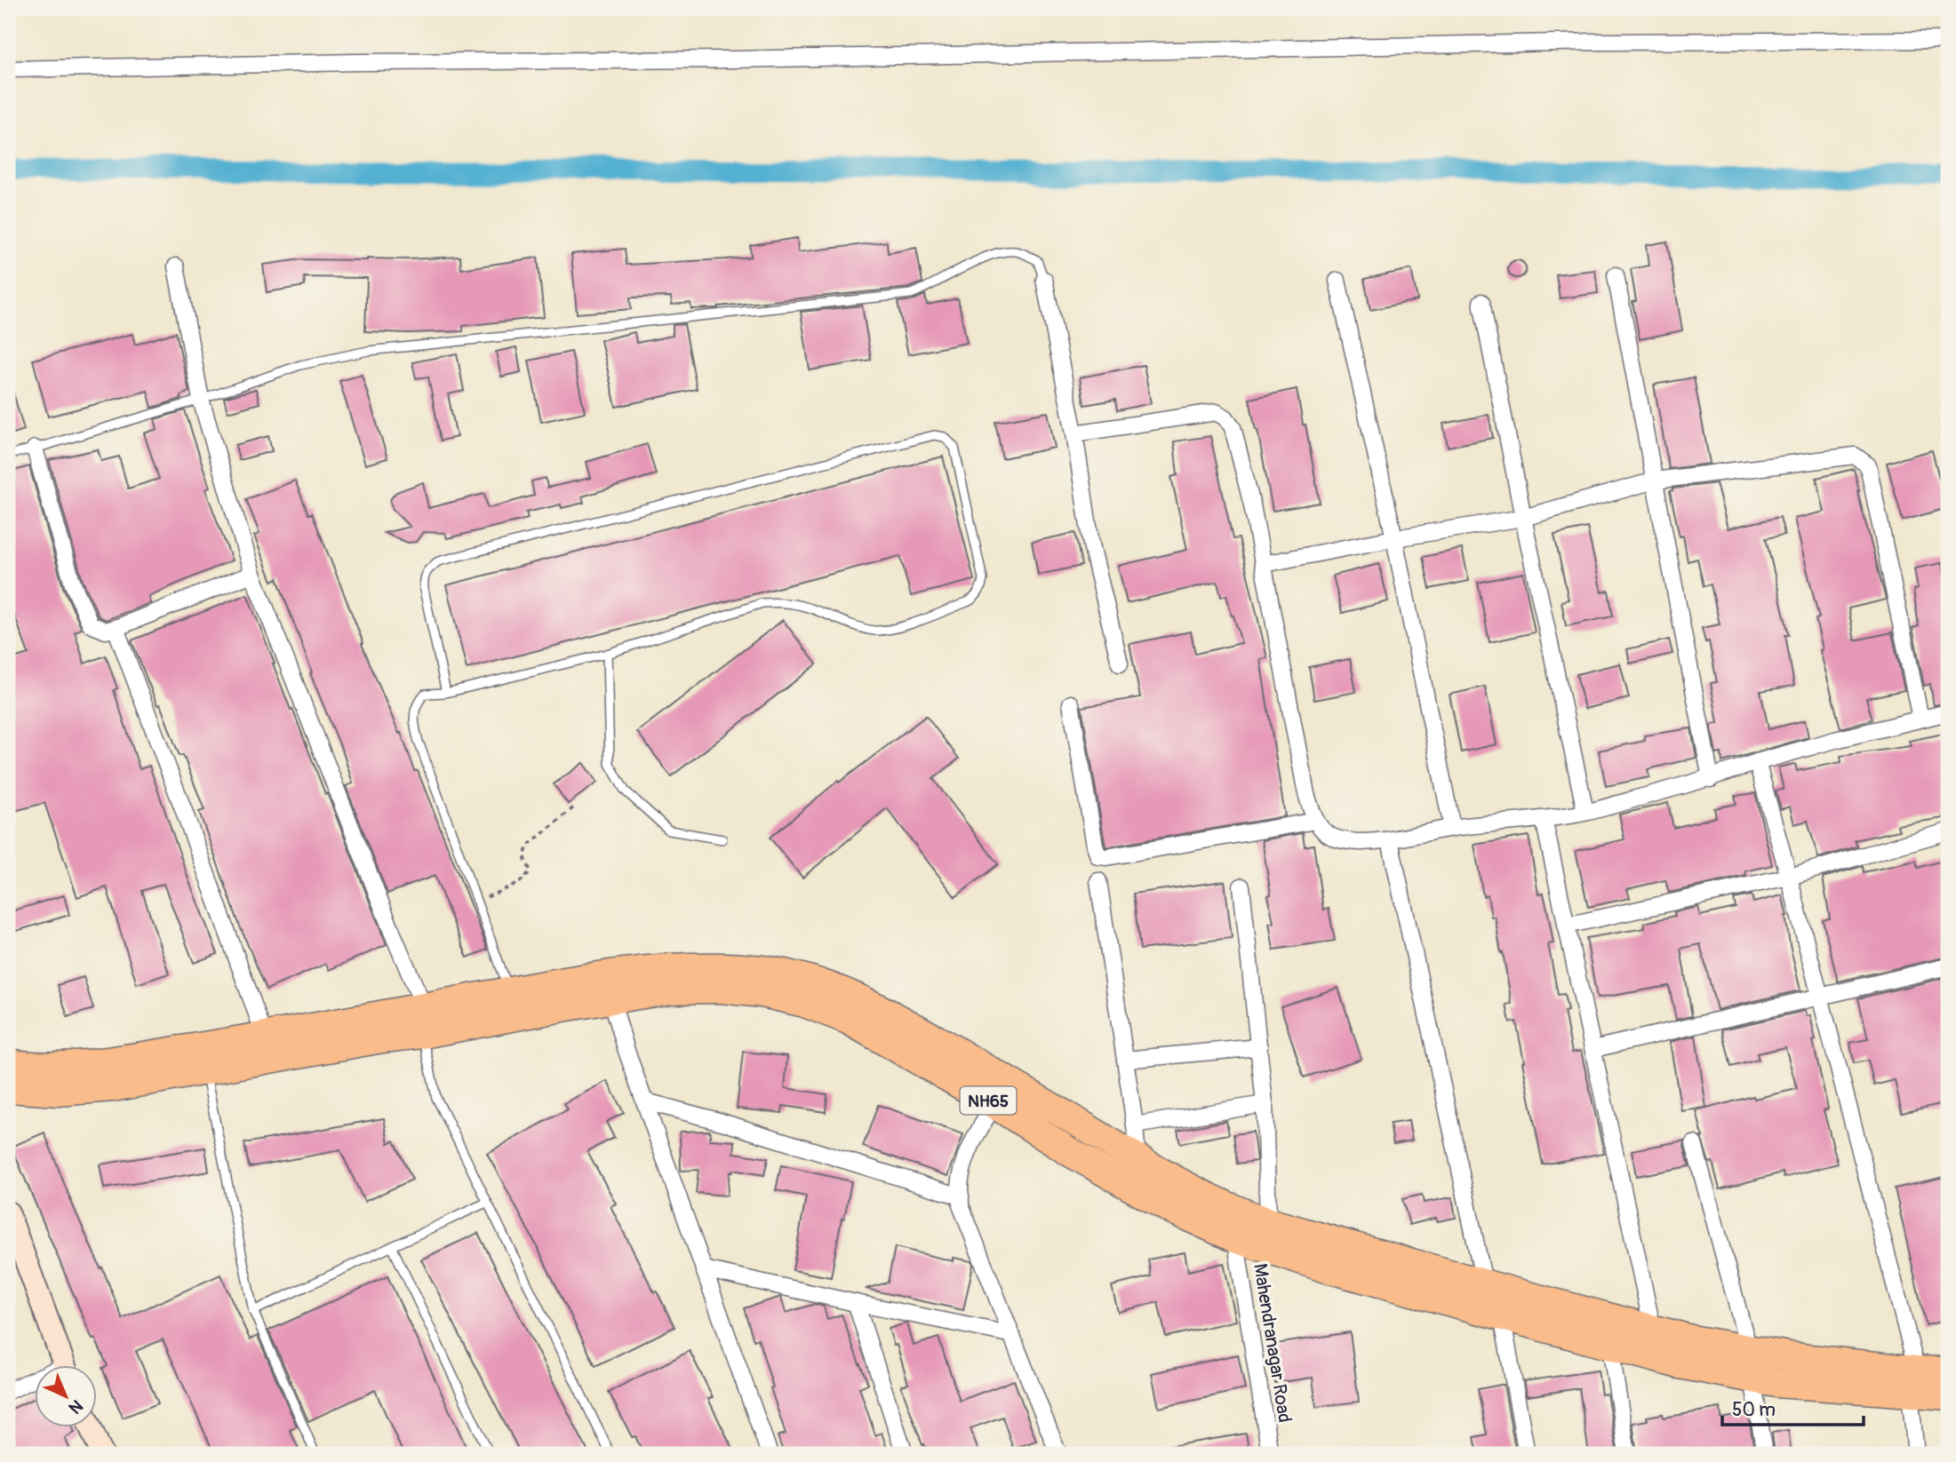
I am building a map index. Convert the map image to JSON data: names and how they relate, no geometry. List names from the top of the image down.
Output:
{
  "streets": {
    "highway": ["NH65"],
    "street": ["Mahendranagar Road"]
  },
  "crossings": [
    ["NH65", "Mahendranagar Road"]
  ],
  "scale_bar": "50 m",
  "north": "bottom right"
}
